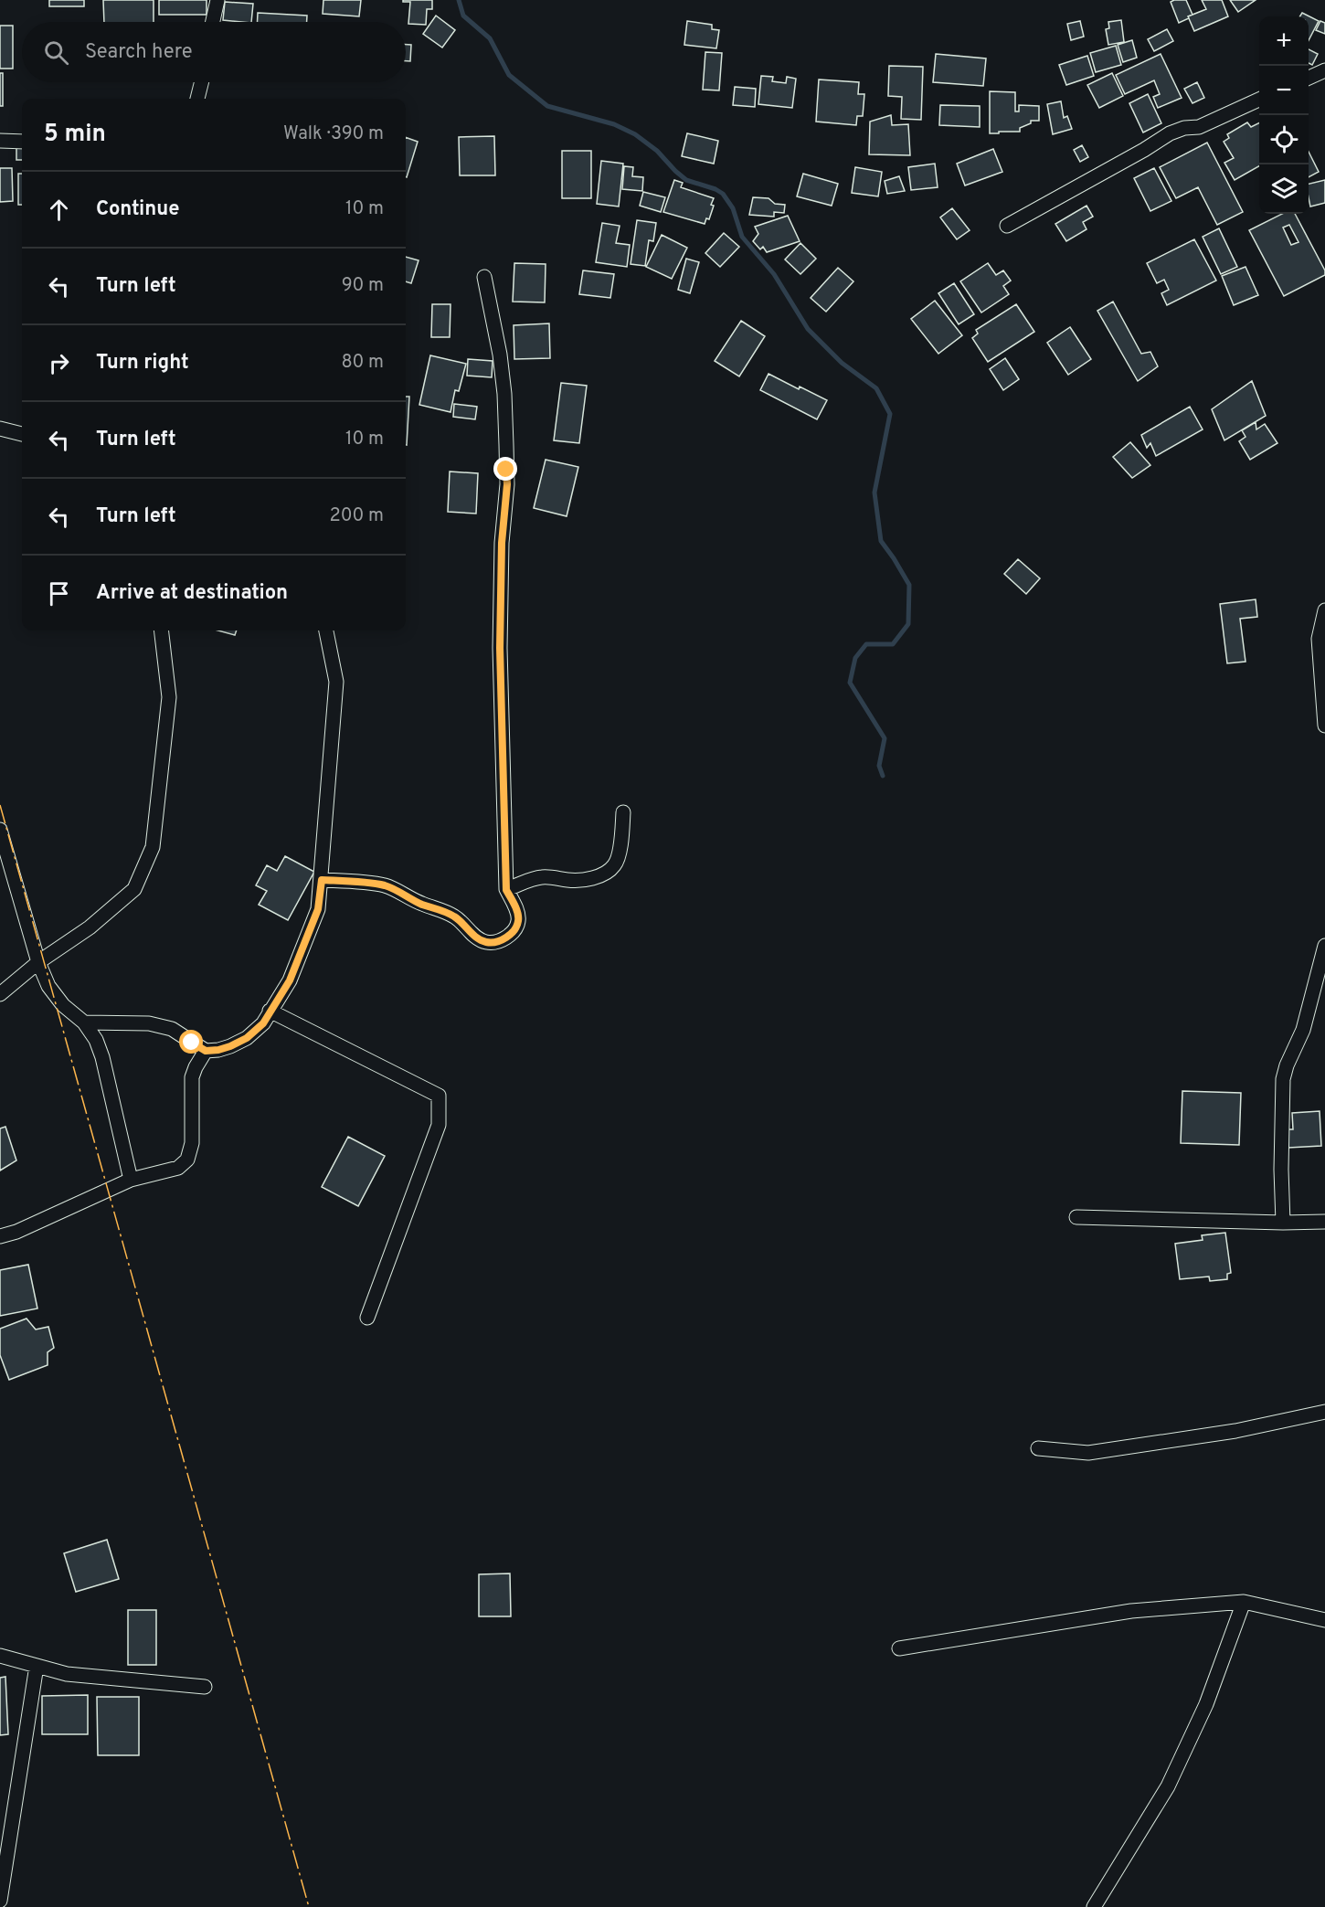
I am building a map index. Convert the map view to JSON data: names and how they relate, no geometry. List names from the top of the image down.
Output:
{
  "page": {
    "map_buttons": ["+", "−"],
    "search": "Search here",
    "heading": ["5 min", "Walk · 390 m"],
    "list": [
      ["Continue", "10 m"],
      ["Turn left", "90 m"],
      ["Turn right", "80 m"],
      ["Turn left", "10 m"],
      ["Turn left", "200 m"],
      "Arrive at destination"
    ]
  }
}
